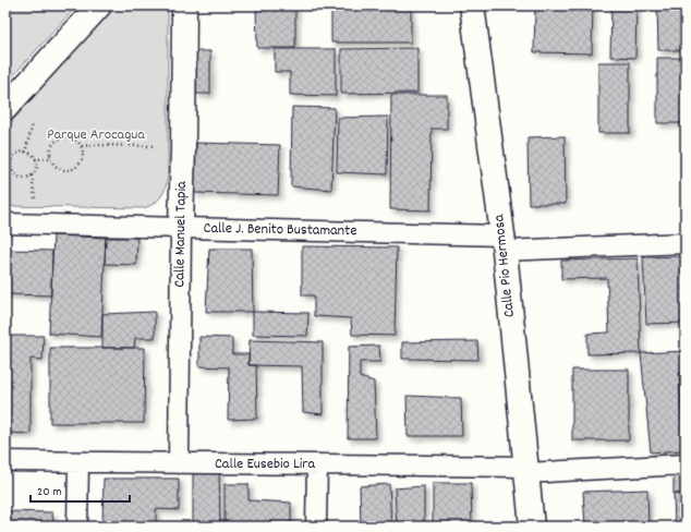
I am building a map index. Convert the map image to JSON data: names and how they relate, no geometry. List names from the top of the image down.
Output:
{
  "streets": {
    "street": ["Calle Manuel Tapia", "Calle Pio Hermosa"],
    "lane": ["Calle J. Benito Bustamante", "Calle Eusebio Lira"]
  },
  "crossings": [
    ["Calle J. Benito Bustamante", "Calle Manuel Tapia"],
    ["Calle J. Benito Bustamante", "Calle Pio Hermosa"],
    ["Calle Manuel Tapia", "Calle Eusebio Lira"],
    ["Calle Pio Hermosa", "Calle Eusebio Lira"]
  ],
  "parks": ["Parque Arocagua"],
  "scale_bar": "20 m"
}
